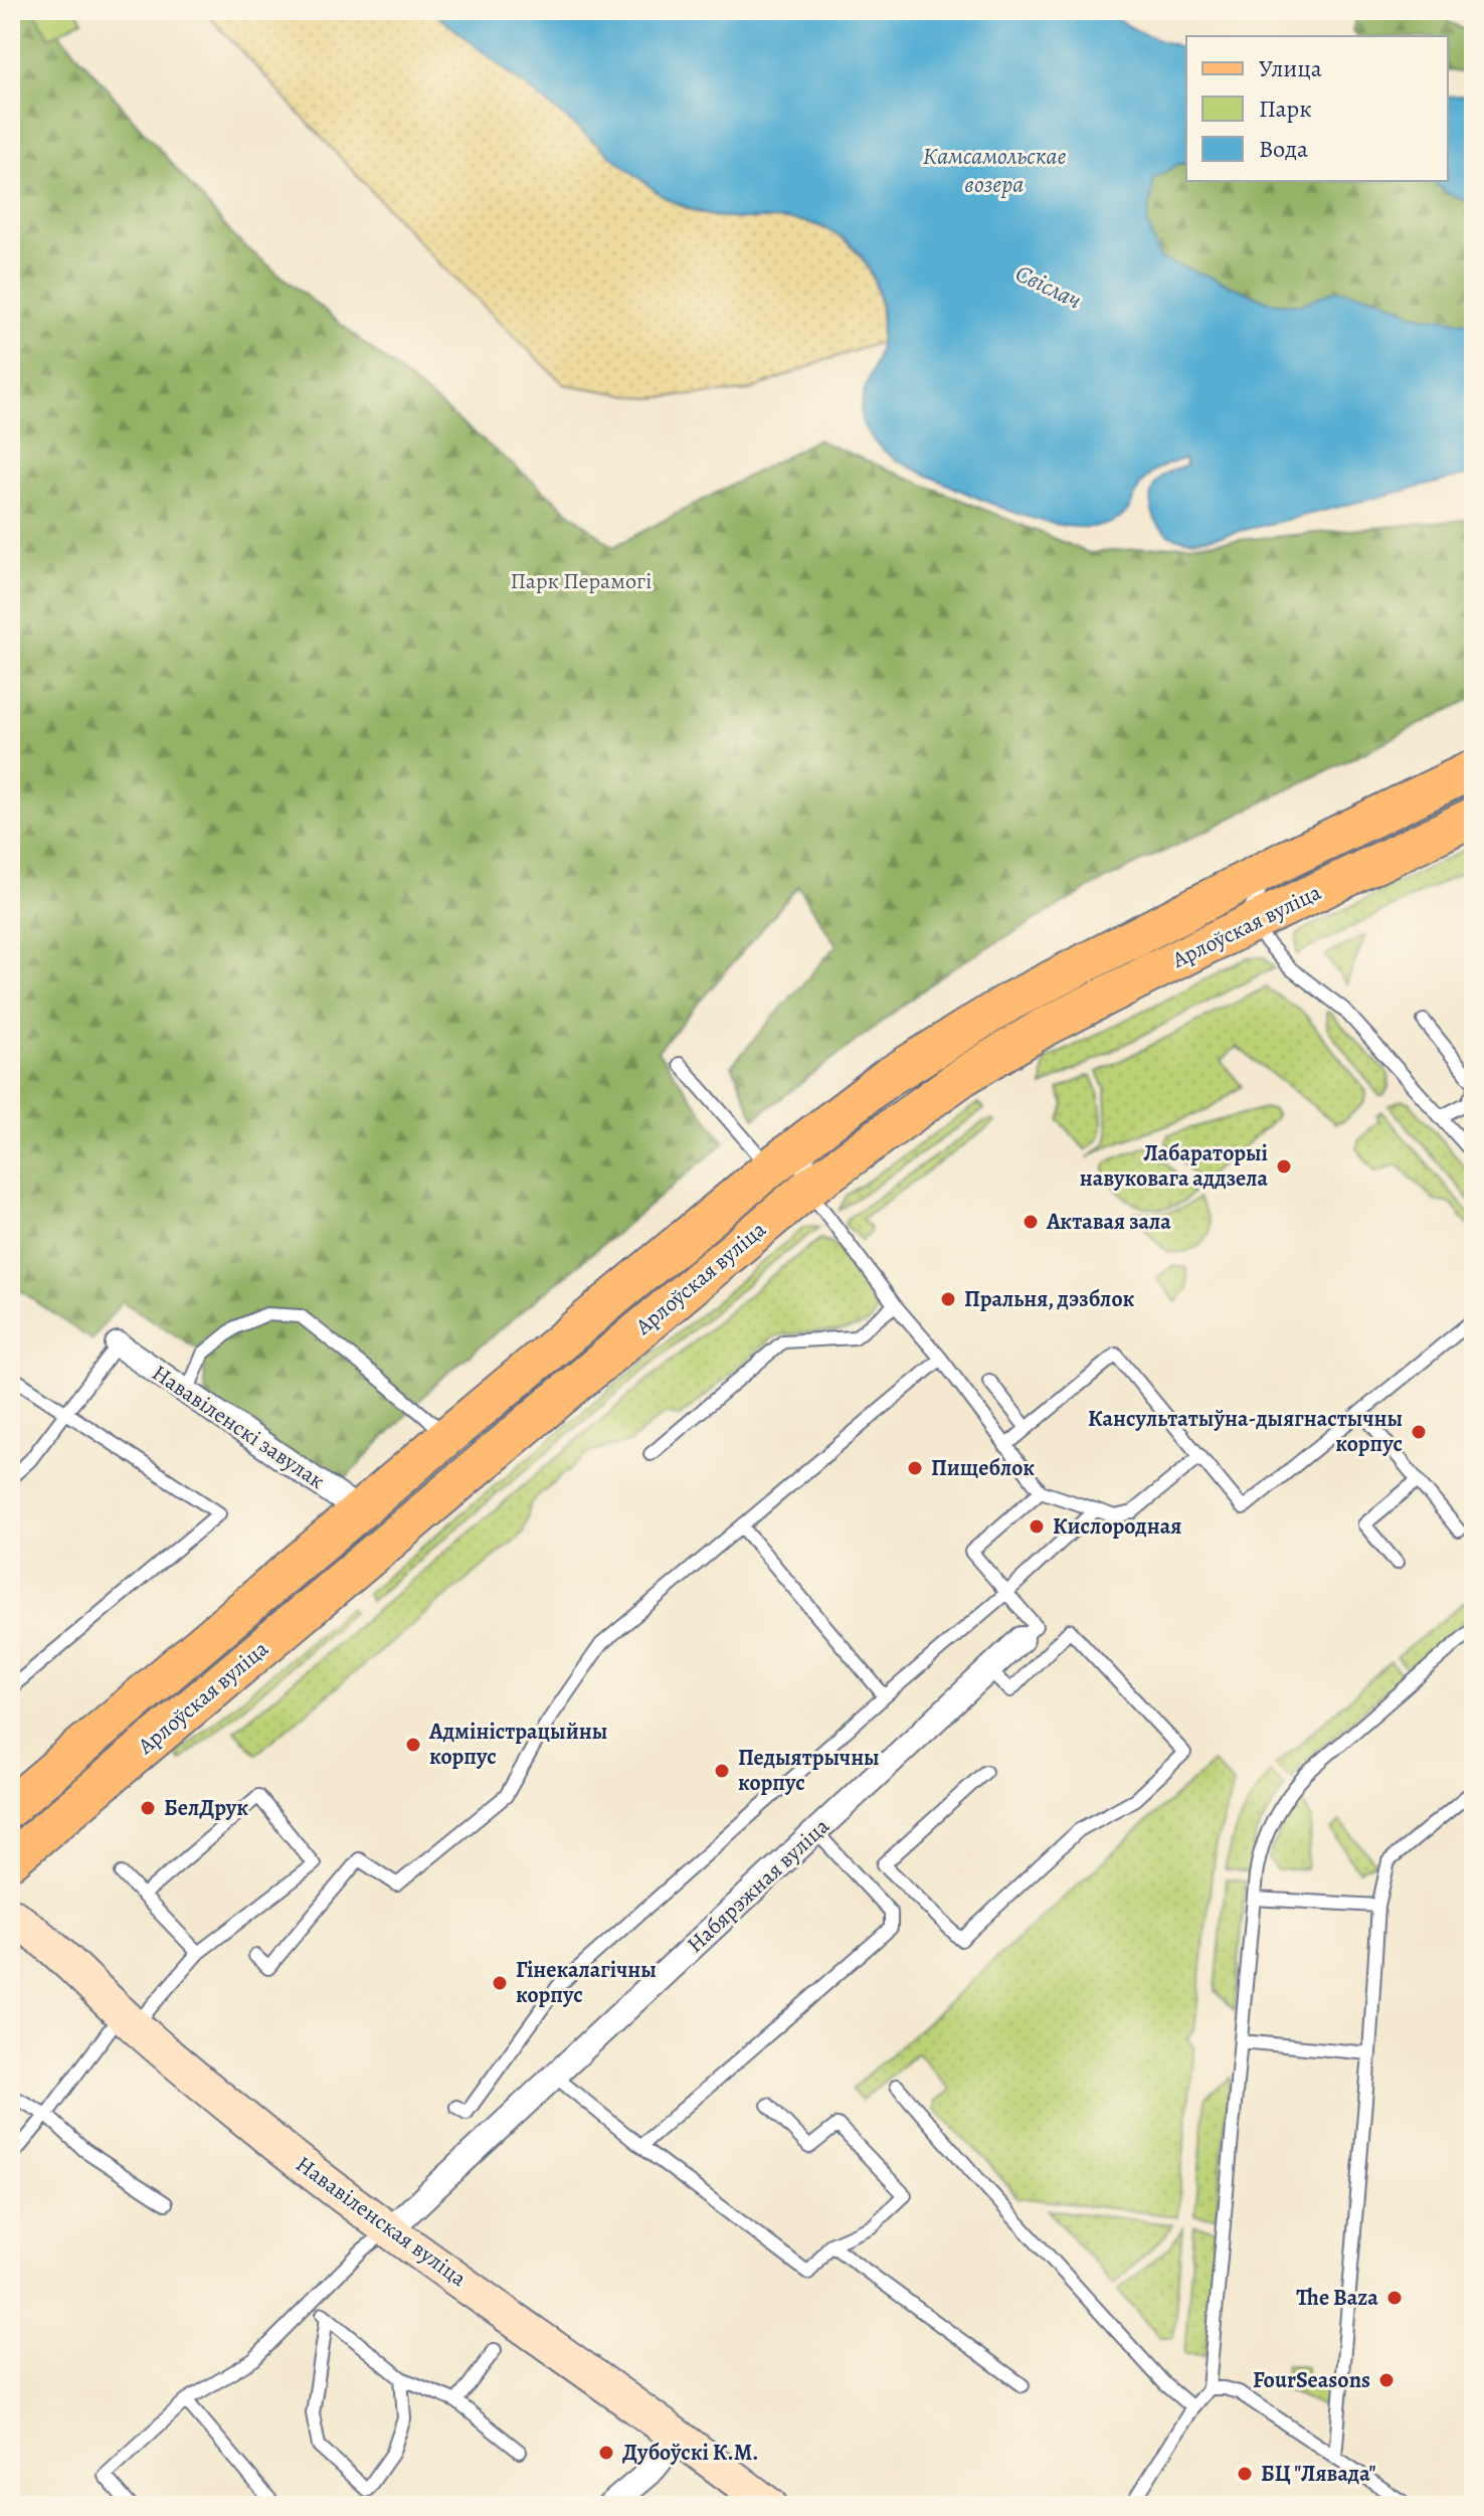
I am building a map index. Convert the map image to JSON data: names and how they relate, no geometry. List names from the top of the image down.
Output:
{
  "streets": {
    "main road": ["Арлоўская вуліца"],
    "street": ["Нававіленскі завулак", "Набярэжная вуліца", "Нававіленская вуліца"]
  },
  "crossings": [
    ["Арлоўская вуліца", "Нававіленскі завулак"],
    ["Набярэжная вуліца", "Нававіленская вуліца"]
  ],
  "water": ["Камсамольскае возера", "Свіслач"],
  "parks": ["Парк Перамогі"],
  "places": [
    "Лабараторыі навуковага аддзела",
    "Актавая зала",
    "Пральня, дэзблок",
    "Кансультатыўна-дыягнастычны корпус",
    "Пищеблок",
    "Кислородная",
    "Адміністрацыйны корпус",
    "Педыятрычны корпус",
    "БелДрук",
    "Гінекалагічны корпус",
    "The Baza",
    "FourSeasons",
    "Дубоўскі К.М.",
    "БЦ \"Лявада\""
  ],
  "legend": ["Улица", "Парк", "Вода"]
}
